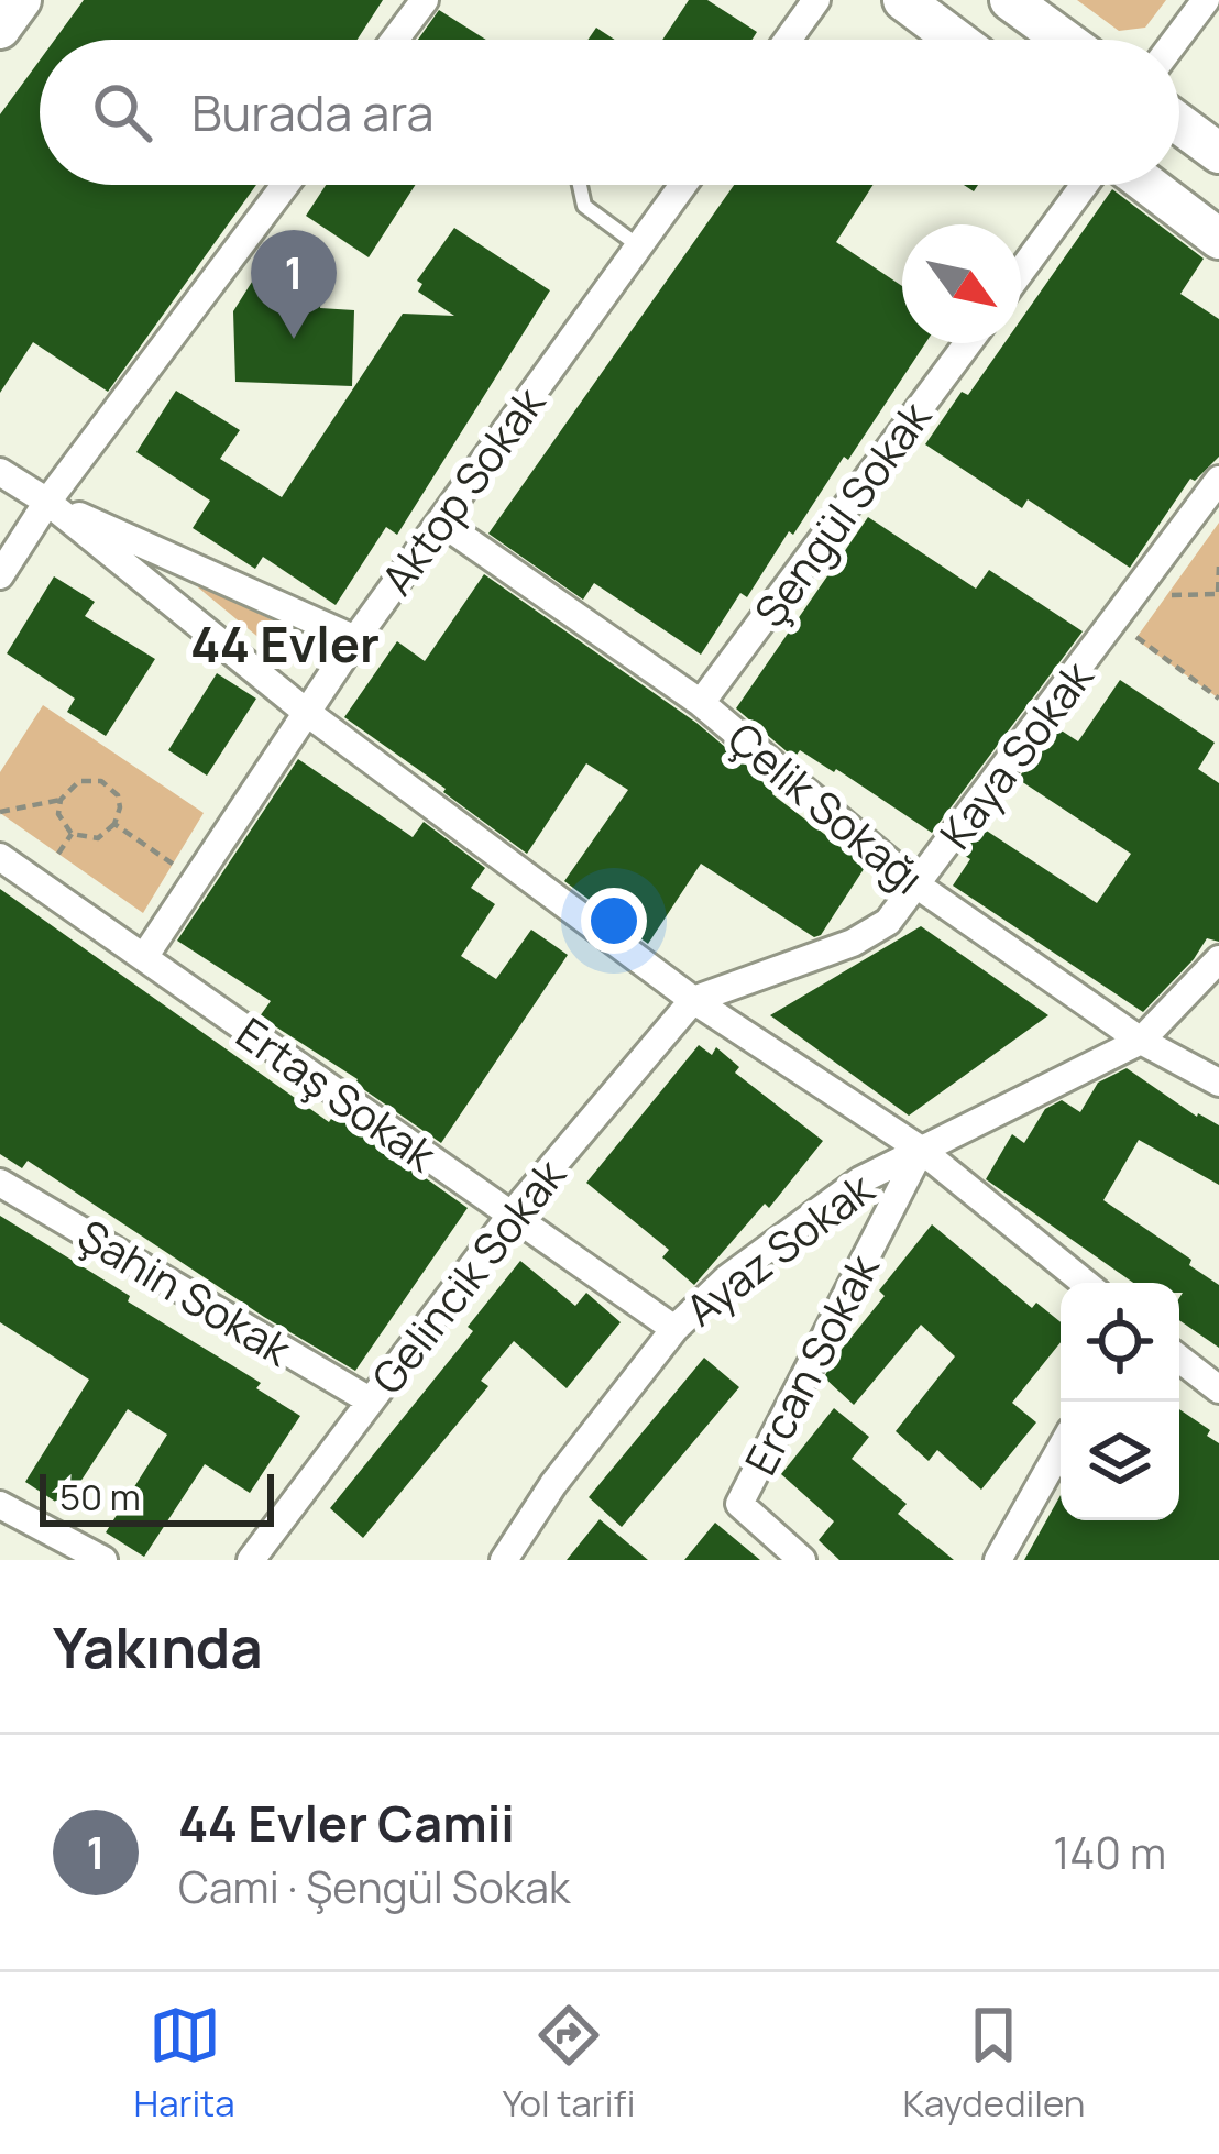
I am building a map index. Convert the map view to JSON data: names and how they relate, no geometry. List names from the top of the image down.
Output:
{
  "streets": {
    "street": [
      "Aktop Sokak",
      "Şengül Sokak",
      "Kaya Sokak",
      "Çelik Sokağı",
      "Ertaş Sokak",
      "Ayaz Sokak",
      "Gelincik Sokak",
      "Şahin Sokak",
      "Ercan Sokak"
    ]
  },
  "crossings": [
    ["Aktop Sokak", "Çelik Sokağı"],
    ["Aktop Sokak", "Ertaş Sokak"],
    ["Şengül Sokak", "Çelik Sokağı"],
    ["Kaya Sokak", "Çelik Sokağı"],
    ["Kaya Sokak", "Gelincik Sokak"],
    ["Çelik Sokağı", "Ayaz Sokak"],
    ["Ertaş Sokak", "Ayaz Sokak"],
    ["Ertaş Sokak", "Gelincik Sokak"],
    ["Ayaz Sokak", "Ercan Sokak"],
    ["Gelincik Sokak", "Şahin Sokak"]
  ],
  "districts": ["44 Evler"],
  "scale_bar": "50 m",
  "north": "bottom right",
  "page": {
    "search": "Burada ara",
    "pins": "1",
    "scale": "50 m",
    "heading": "Yakında",
    "list": [
      {
        "mark": "1",
        "name": "44 Evler Camii",
        "note": "Cami · Şengül Sokak",
        "value": "140 m"
      }
    ],
    "nav": ["Harita", "Yol tarifi", "Kaydedilen"]
  }
}
